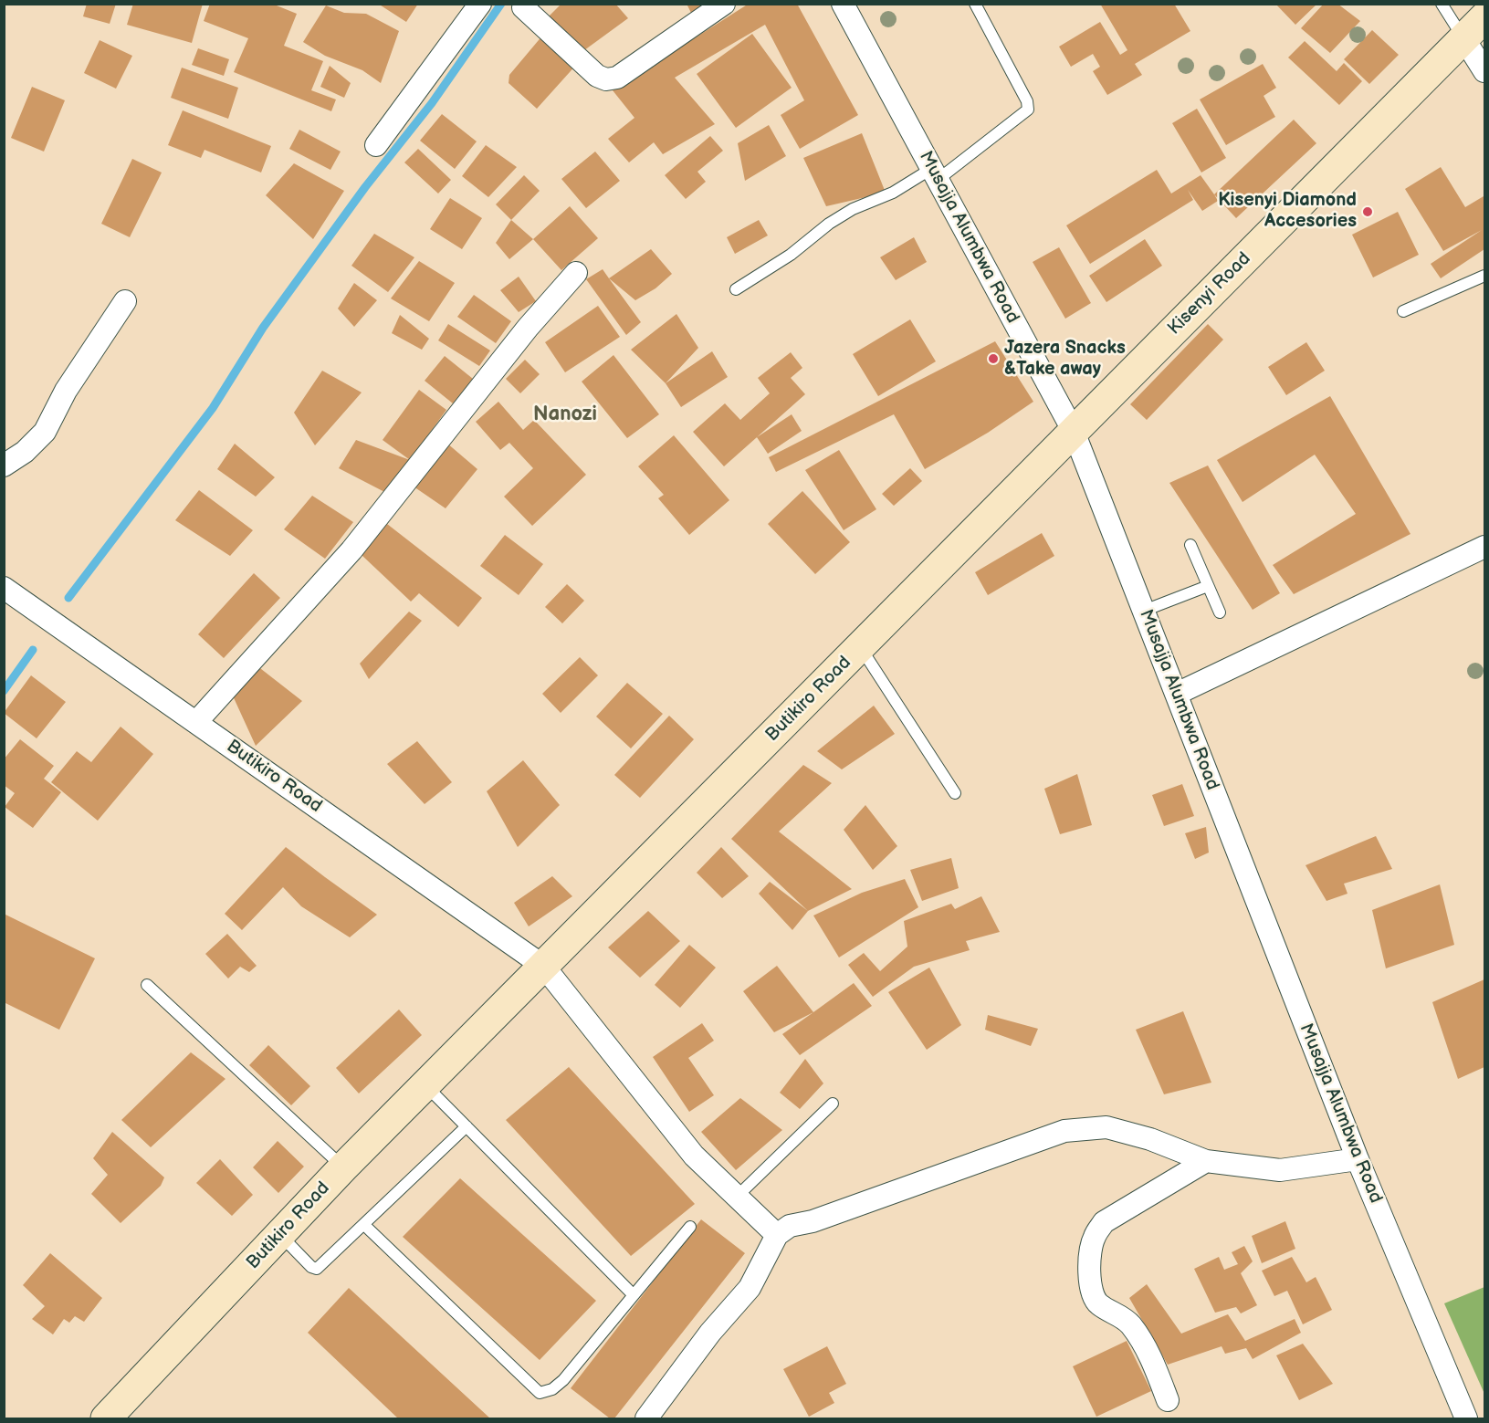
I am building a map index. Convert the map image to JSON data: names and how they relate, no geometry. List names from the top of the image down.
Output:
{
  "streets": {
    "main road": ["Kisenyi Road", "Butikiro Road"],
    "street": ["Musajja Alumbwa Road"]
  },
  "crossings": [
    ["Musajja Alumbwa Road", "Kisenyi Road"],
    ["Musajja Alumbwa Road", "Butikiro Road"],
    ["Kisenyi Road", "Butikiro Road"]
  ],
  "districts": ["Nanozi"],
  "places": ["Kisenyi Diamond Accesories", "Jazera Snacks &Take away"]
}
